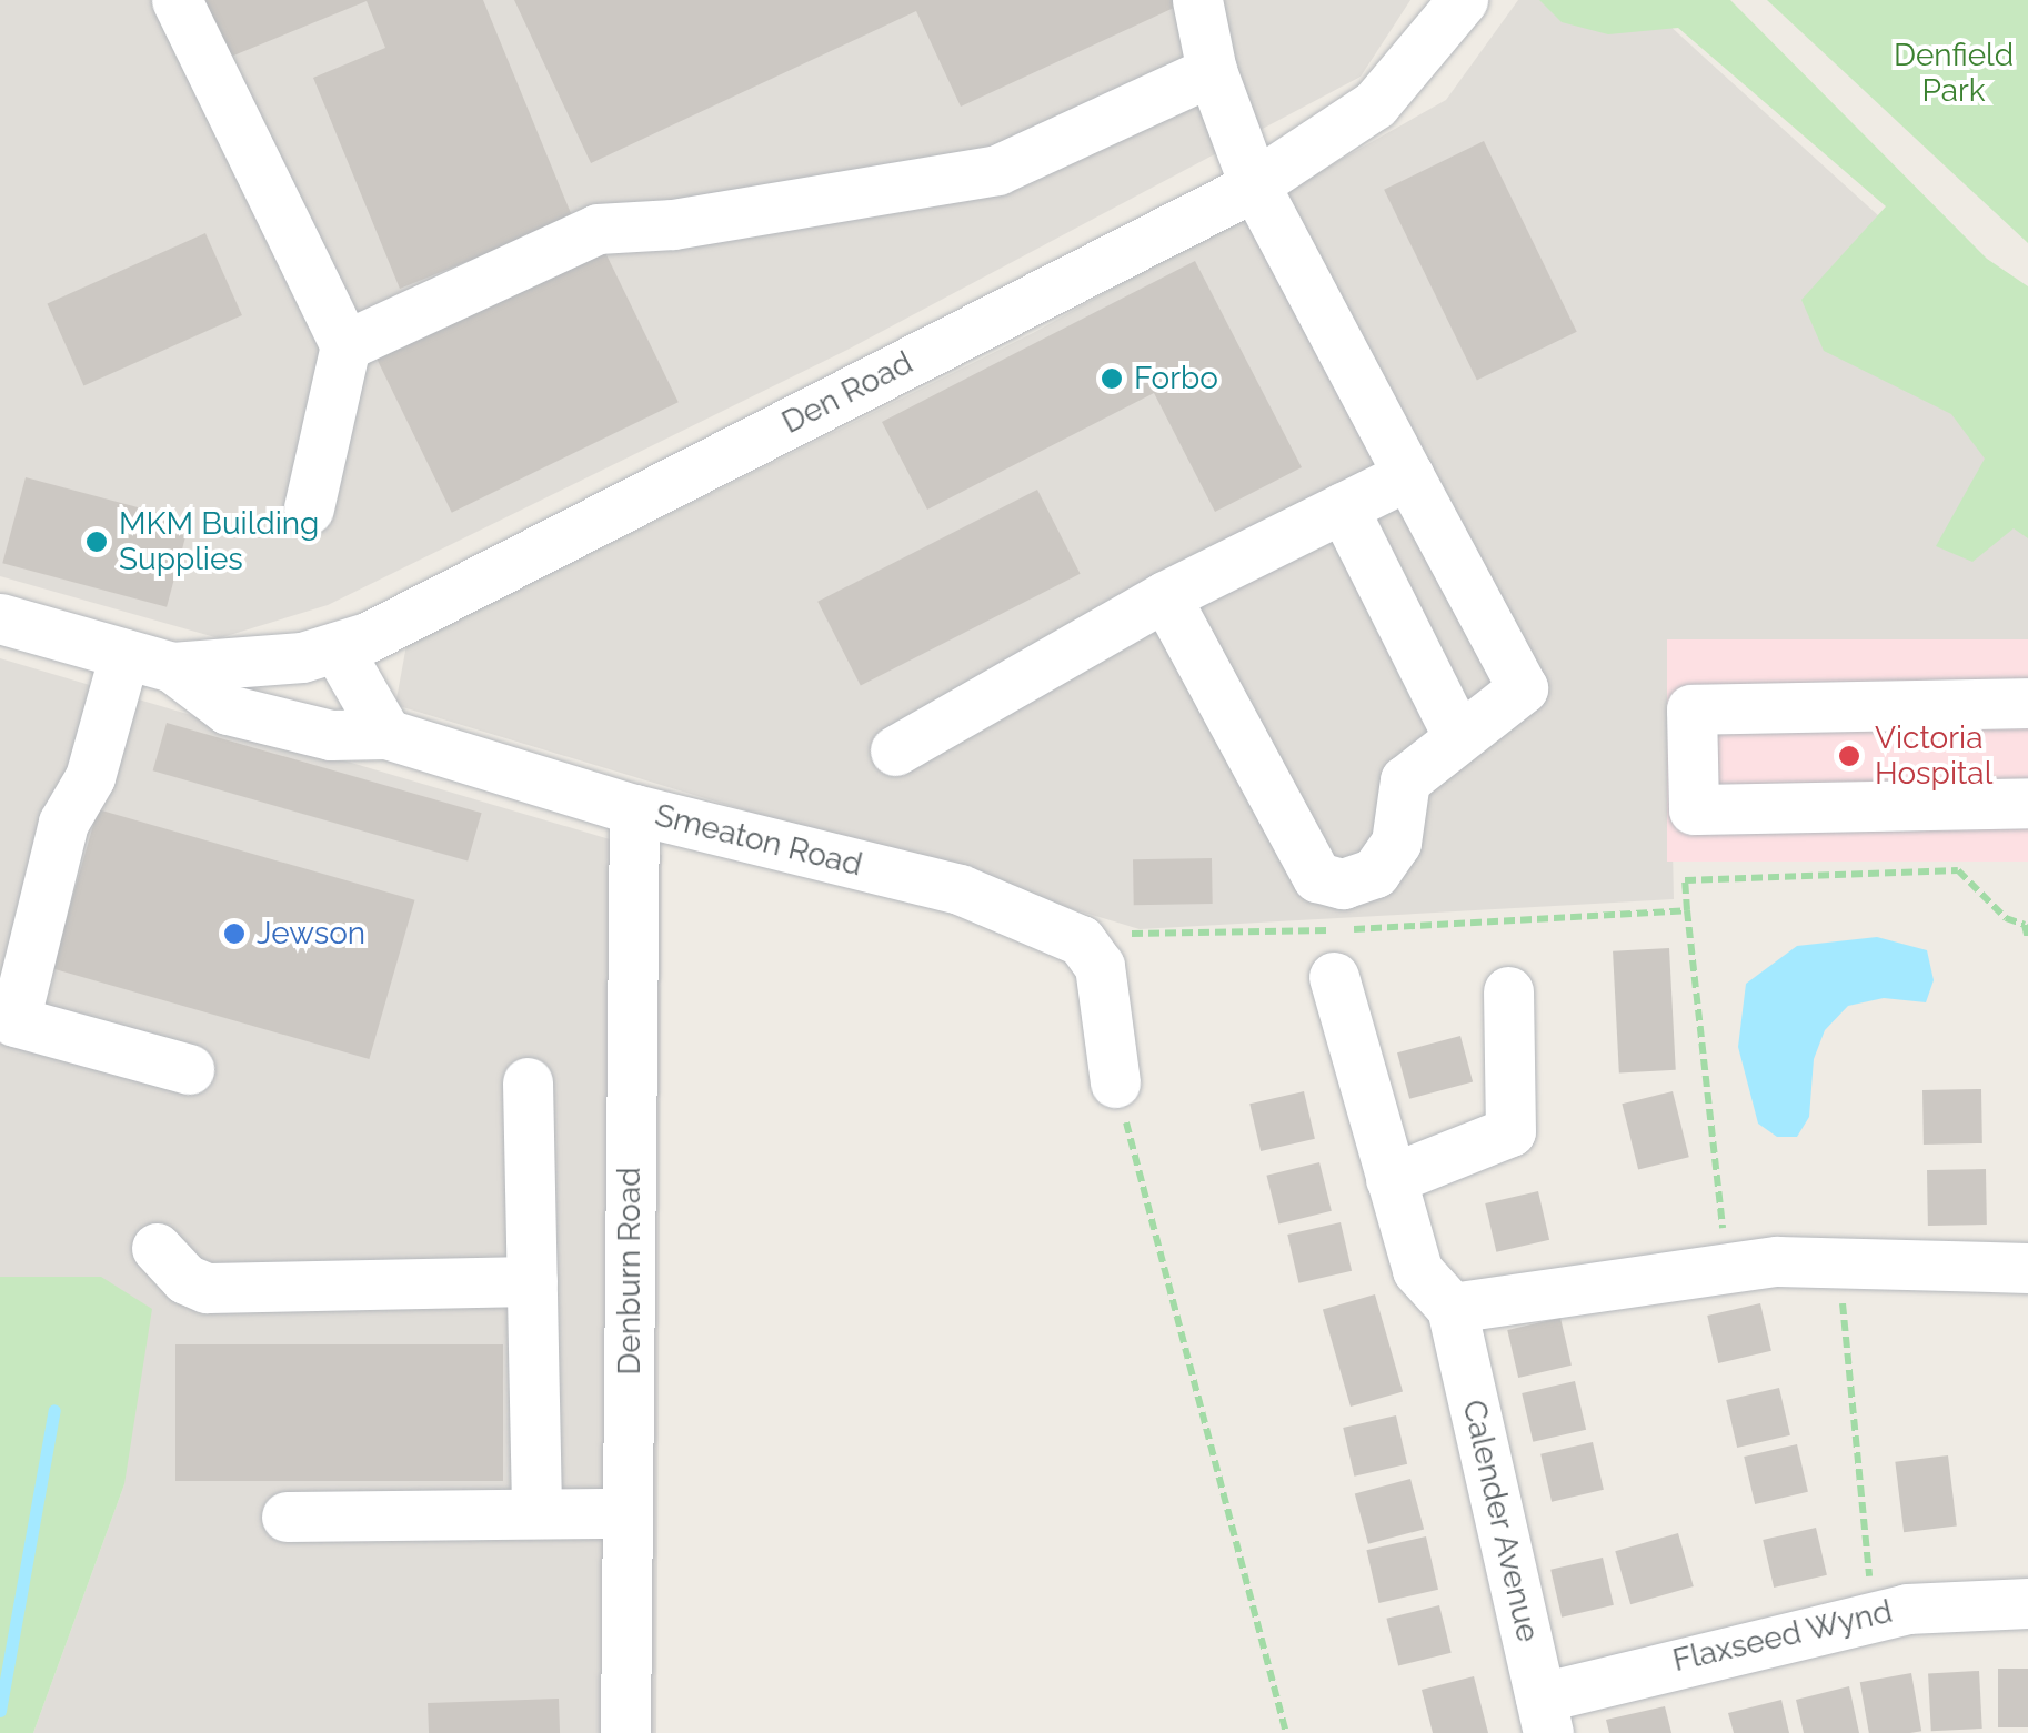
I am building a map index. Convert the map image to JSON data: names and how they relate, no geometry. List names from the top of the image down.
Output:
{
  "streets": {
    "street": [
      "Den Road",
      "Smeaton Road",
      "Denburn Road",
      "Calender Avenue",
      "Flaxseed Wynd"
    ]
  },
  "crossings": [
    ["Den Road", "Smeaton Road"],
    ["Smeaton Road", "Denburn Road"],
    ["Calender Avenue", "Flaxseed Wynd"]
  ],
  "parks": ["Denfield Park"],
  "places": [
    "Forbo",
    "MKM Building Supplies",
    "Victoria Hospital",
    "Jewson"
  ]
}
